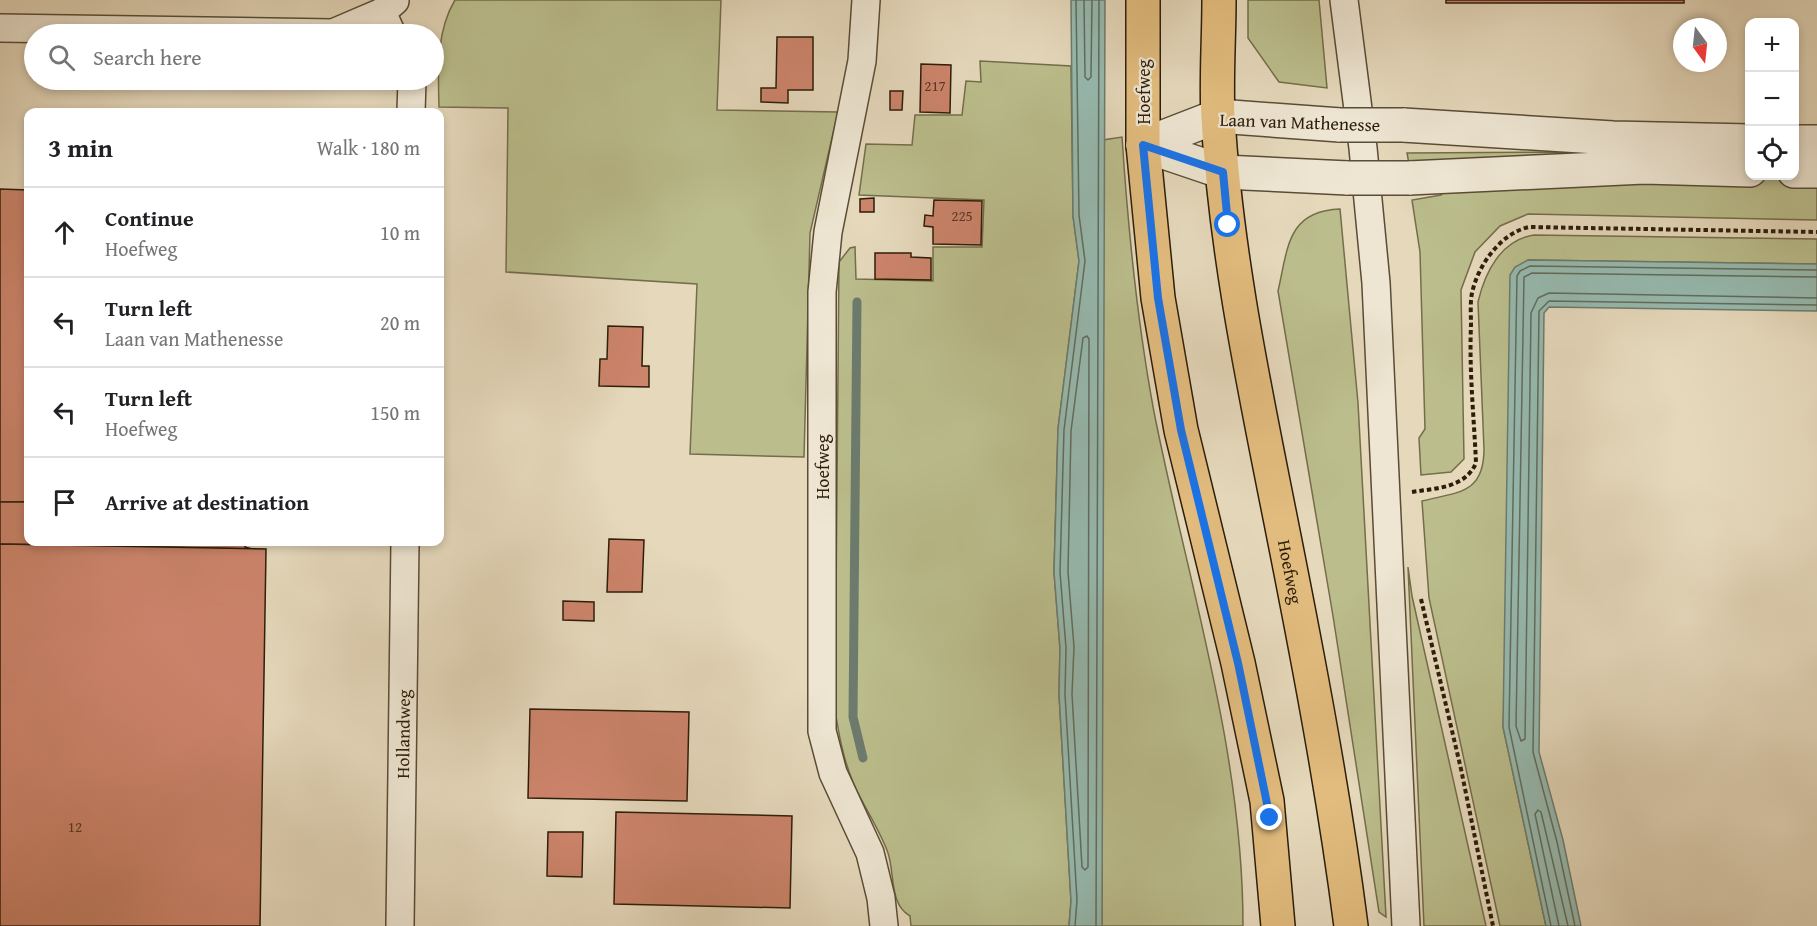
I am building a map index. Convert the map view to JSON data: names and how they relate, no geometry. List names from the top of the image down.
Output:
{
  "streets": {
    "main road": ["Hoefweg"],
    "street": ["Laan van Mathenesse", "Hollandweg"]
  },
  "crossings": [
    ["Hoefweg", "Laan van Mathenesse"]
  ],
  "house_numbers": ["217", "225", "12"],
  "north": "bottom",
  "page": {
    "map_buttons": ["+", "−"],
    "search": "Search here",
    "heading": ["3 min", "Walk · 180 m"],
    "list": [
      ["Continue", "Hoefweg", "10 m"],
      ["Turn left", "Laan van Mathenesse", "20 m"],
      ["Turn left", "Hoefweg", "150 m"],
      "Arrive at destination"
    ]
  }
}
